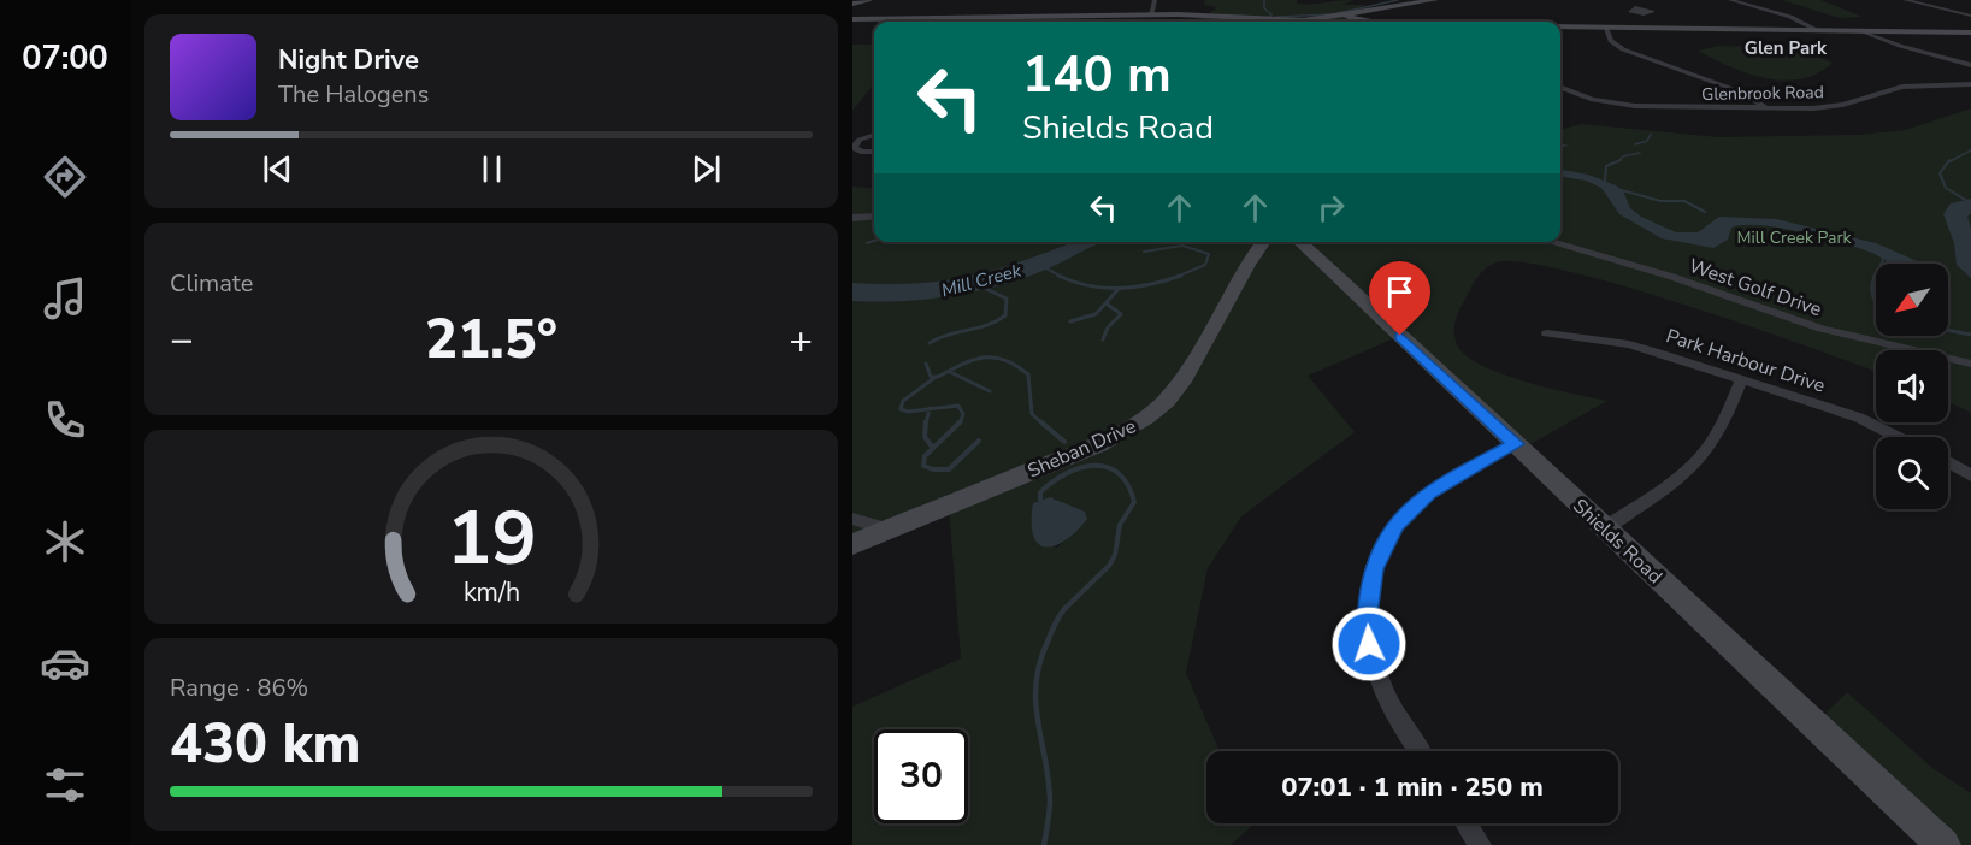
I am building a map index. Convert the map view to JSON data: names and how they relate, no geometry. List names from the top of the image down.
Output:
{
  "streets": {
    "street": [
      "Glenbrook Road",
      "West Golf Drive",
      "Park Harbour Drive",
      "Sheban Drive",
      "Shields Road"
    ]
  },
  "districts": ["Glen Park"],
  "water": ["Mill Creek"],
  "parks": ["Mill Creek Park"],
  "north": "bottom left",
  "page": {
    "tabs": "07:00",
    "turn": ["140 m", "Shields Road"],
    "song": ["Night Drive", "The Halogens"],
    "tile": [
      "Climate",
      ["Range · 86%", "430 km"]
    ],
    "heat": ["−", "21.5°", "+"],
    "limit": "30",
    "trip": "07:01 · 1 min · 250 m",
    "gauge": ["19", "km/h"]
  }
}
